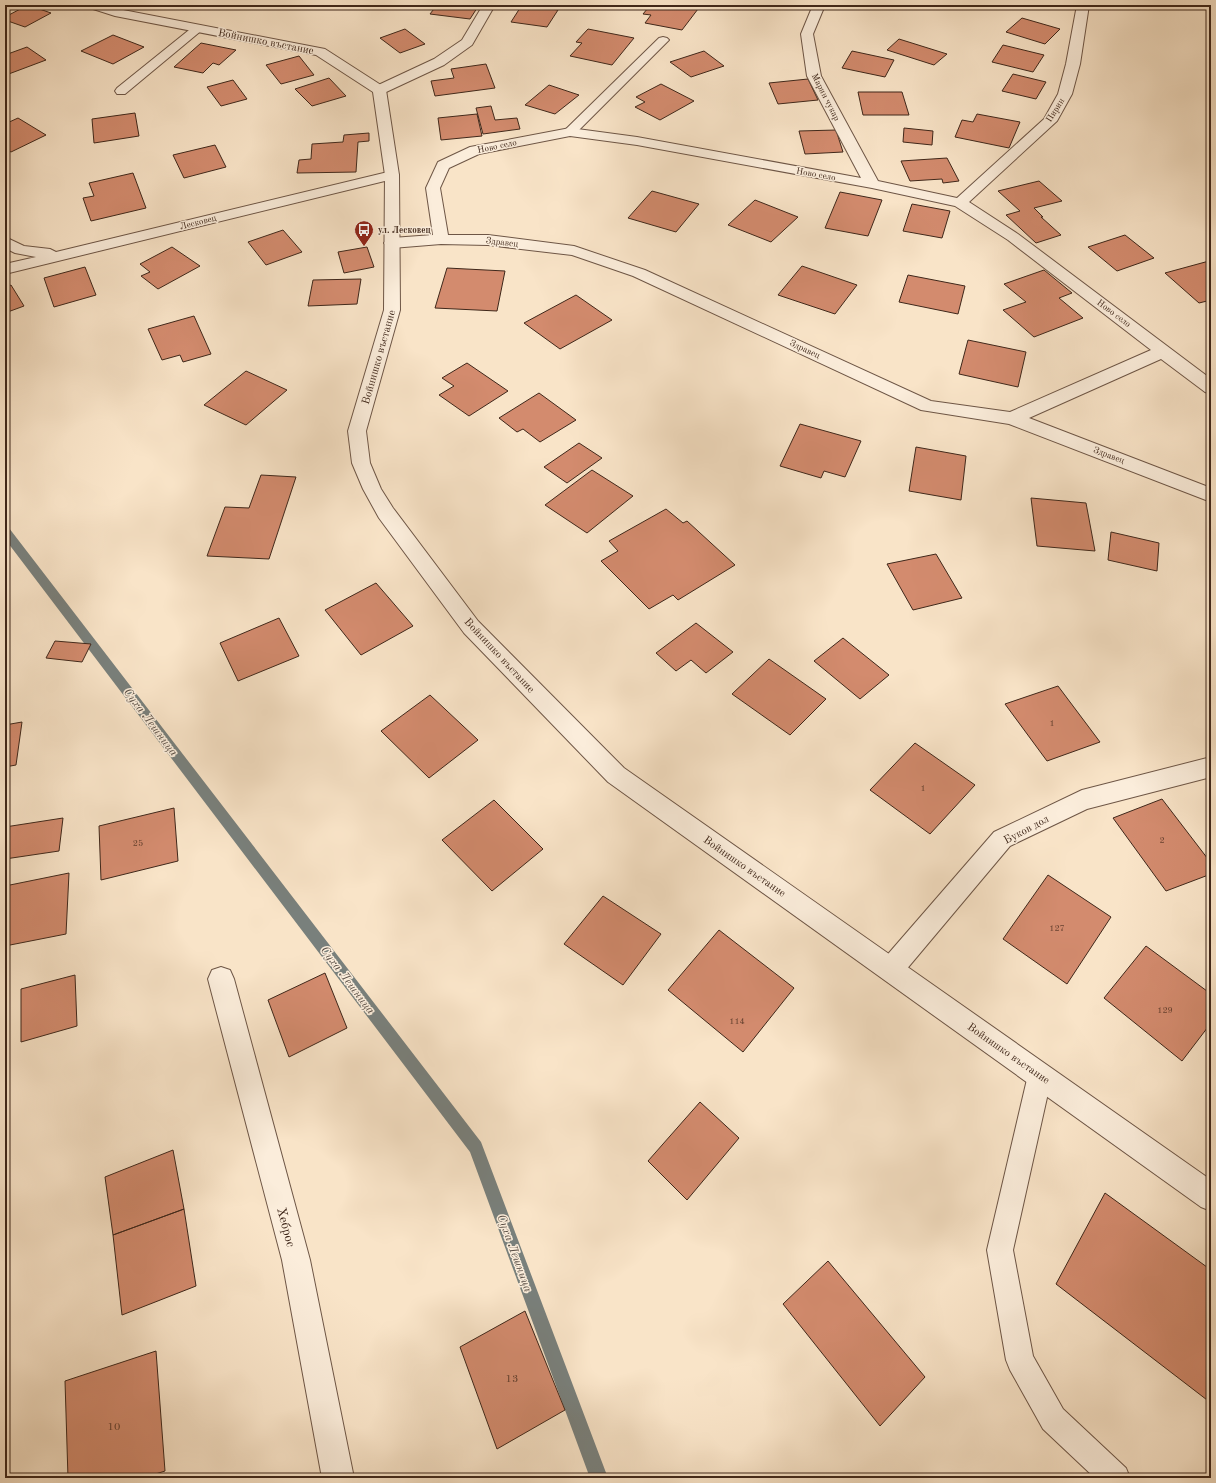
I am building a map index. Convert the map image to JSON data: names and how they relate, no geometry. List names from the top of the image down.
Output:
{
  "streets": {
    "street": [
      "Войнишко въстание",
      "Марин чукар",
      "Пирин",
      "Ново село",
      "Лесковец",
      "Здравец",
      "Буков дол",
      "Хеброс"
    ]
  },
  "crossings": [
    ["Войнишко въстание", "Лесковец"],
    ["Войнишко въстание", "Здравец"],
    ["Войнишко въстание", "Буков дол"],
    ["Марин чукар", "Ново село"],
    ["Пирин", "Ново село"],
    ["Ново село", "Здравец"]
  ],
  "water": ["Суха Лешница"],
  "places": {
    "bus stop": ["ул. Лесковец"]
  },
  "house_numbers": [
    "1",
    "1",
    "2",
    "25",
    "127",
    "129",
    "114",
    "13",
    "10"
  ]
}
